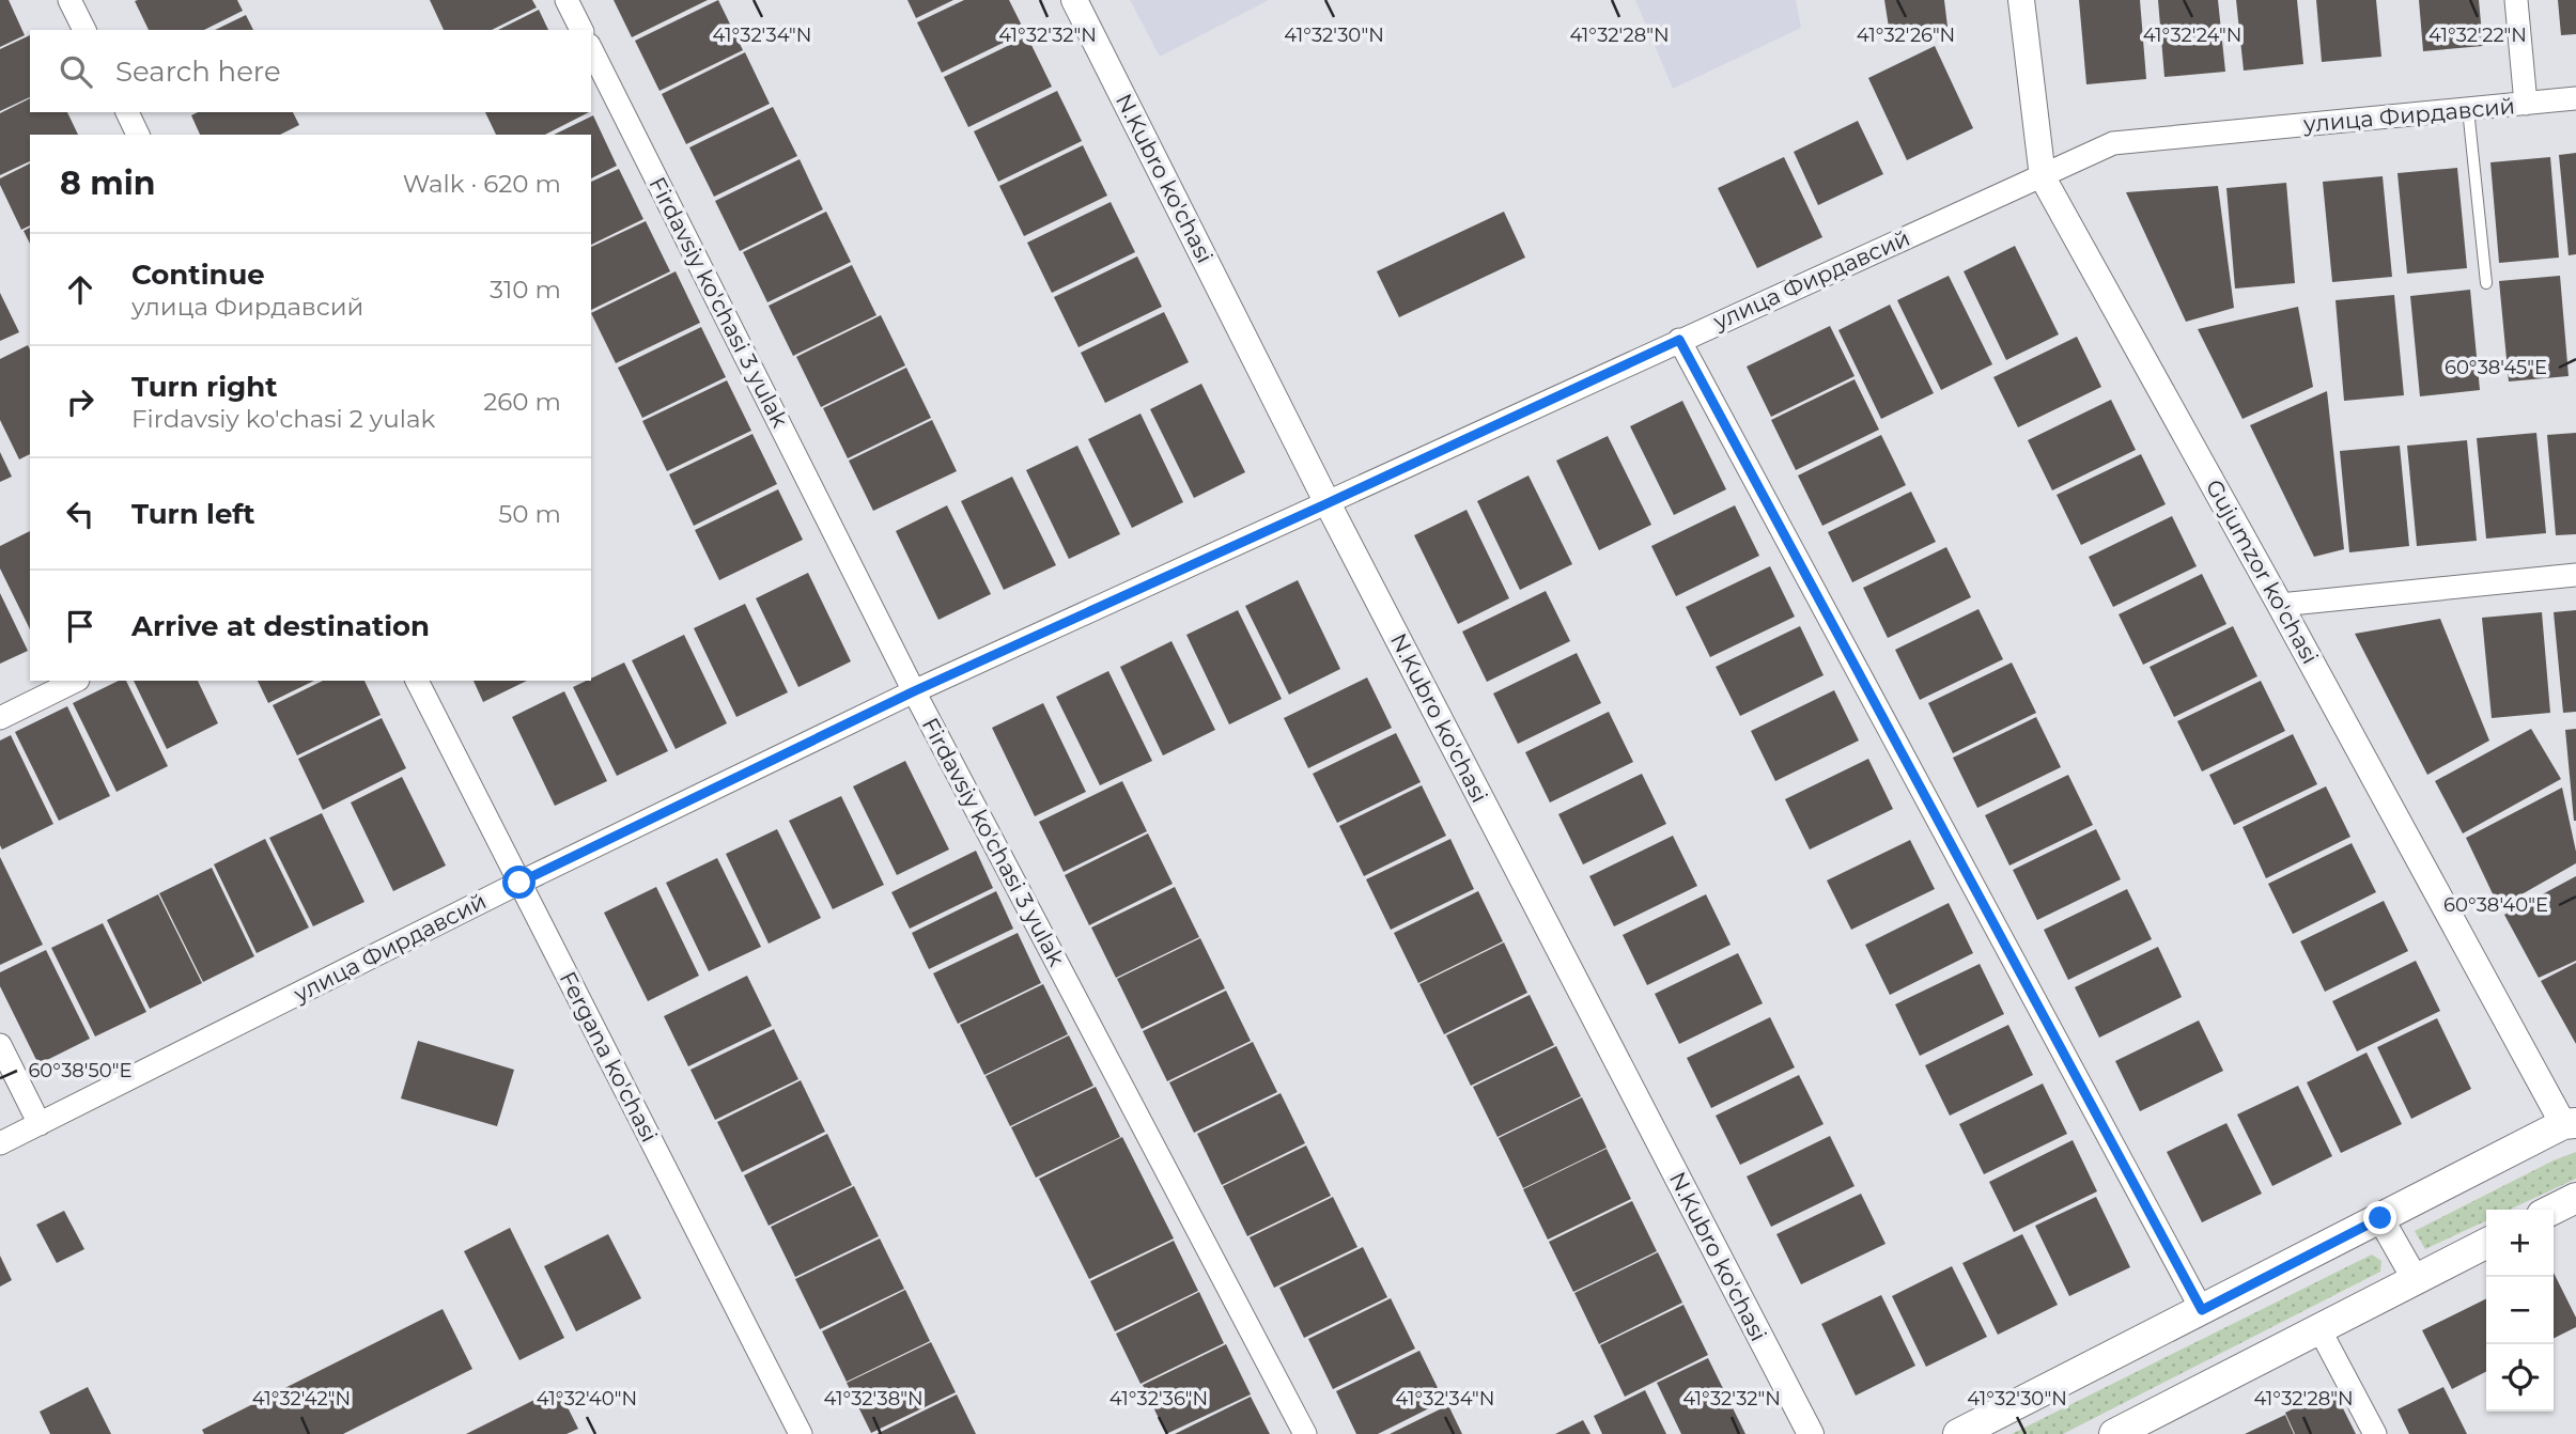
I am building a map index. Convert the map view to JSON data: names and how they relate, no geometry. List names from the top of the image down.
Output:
{
  "streets": {
    "street": [
      "улица Фирдавсий",
      "N.Kubro ko'chasi",
      "Firdavsiy ko'chasi 3 yulak",
      "Gujumzor ko'chasi",
      "Fergana ko'chasi"
    ]
  },
  "crossings": [
    ["улица Фирдавсий", "N.Kubro ko'chasi"],
    ["улица Фирдавсий", "Firdavsiy ko'chasi 3 yulak"],
    ["улица Фирдавсий", "Gujumzor ko'chasi"],
    ["улица Фирдавсий", "Fergana ko'chasi"]
  ],
  "page": {
    "search": "Search here",
    "heading": ["8 min", "Walk · 620 m"],
    "list": [
      ["Continue", "улица Фирдавсий", "310 m"],
      ["Turn right", "Firdavsiy ko'chasi 2 yulak", "260 m"],
      ["Turn left", "50 m"],
      "Arrive at destination"
    ],
    "map_buttons": ["+", "−"]
  },
  "coordinates": [
    "41°32'32\"N",
    "41°32'30\"N",
    "41°32'34\"N",
    "41°32'28\"N",
    "41°32'26\"N",
    "41°32'24\"N",
    "41°32'22\"N",
    "60°38'45\"E",
    "60°38'40\"E",
    "60°38'50\"E",
    "41°32'42\"N",
    "41°32'40\"N",
    "41°32'38\"N",
    "41°32'36\"N"
  ]
}
